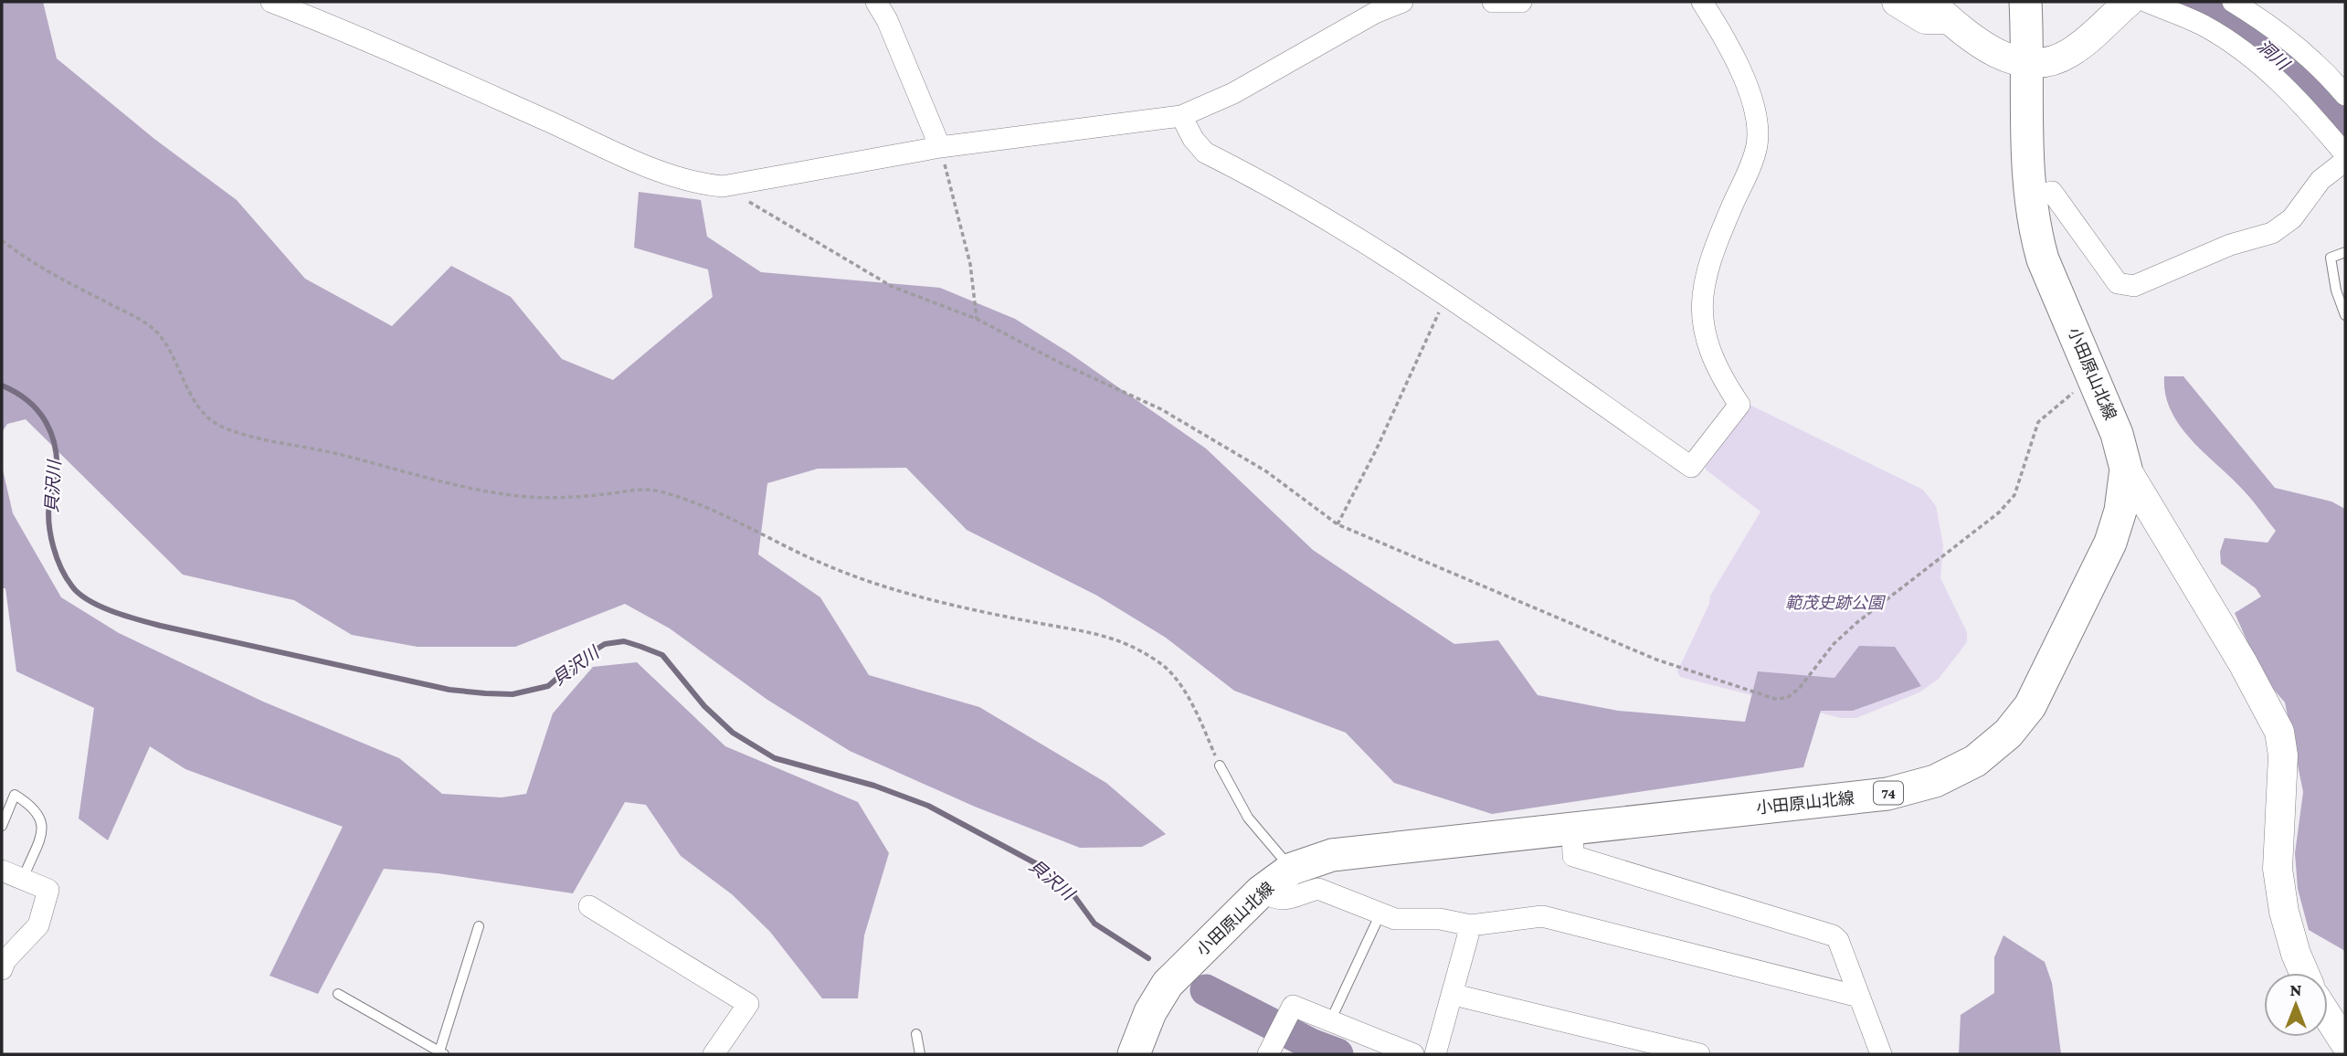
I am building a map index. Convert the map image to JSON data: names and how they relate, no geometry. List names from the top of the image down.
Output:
{
  "streets": {
    "main road": ["小田原山北線", "74"]
  },
  "water": ["洞川", "貝沢川"],
  "parks": ["範茂史跡公園"],
  "north": "top"
}
